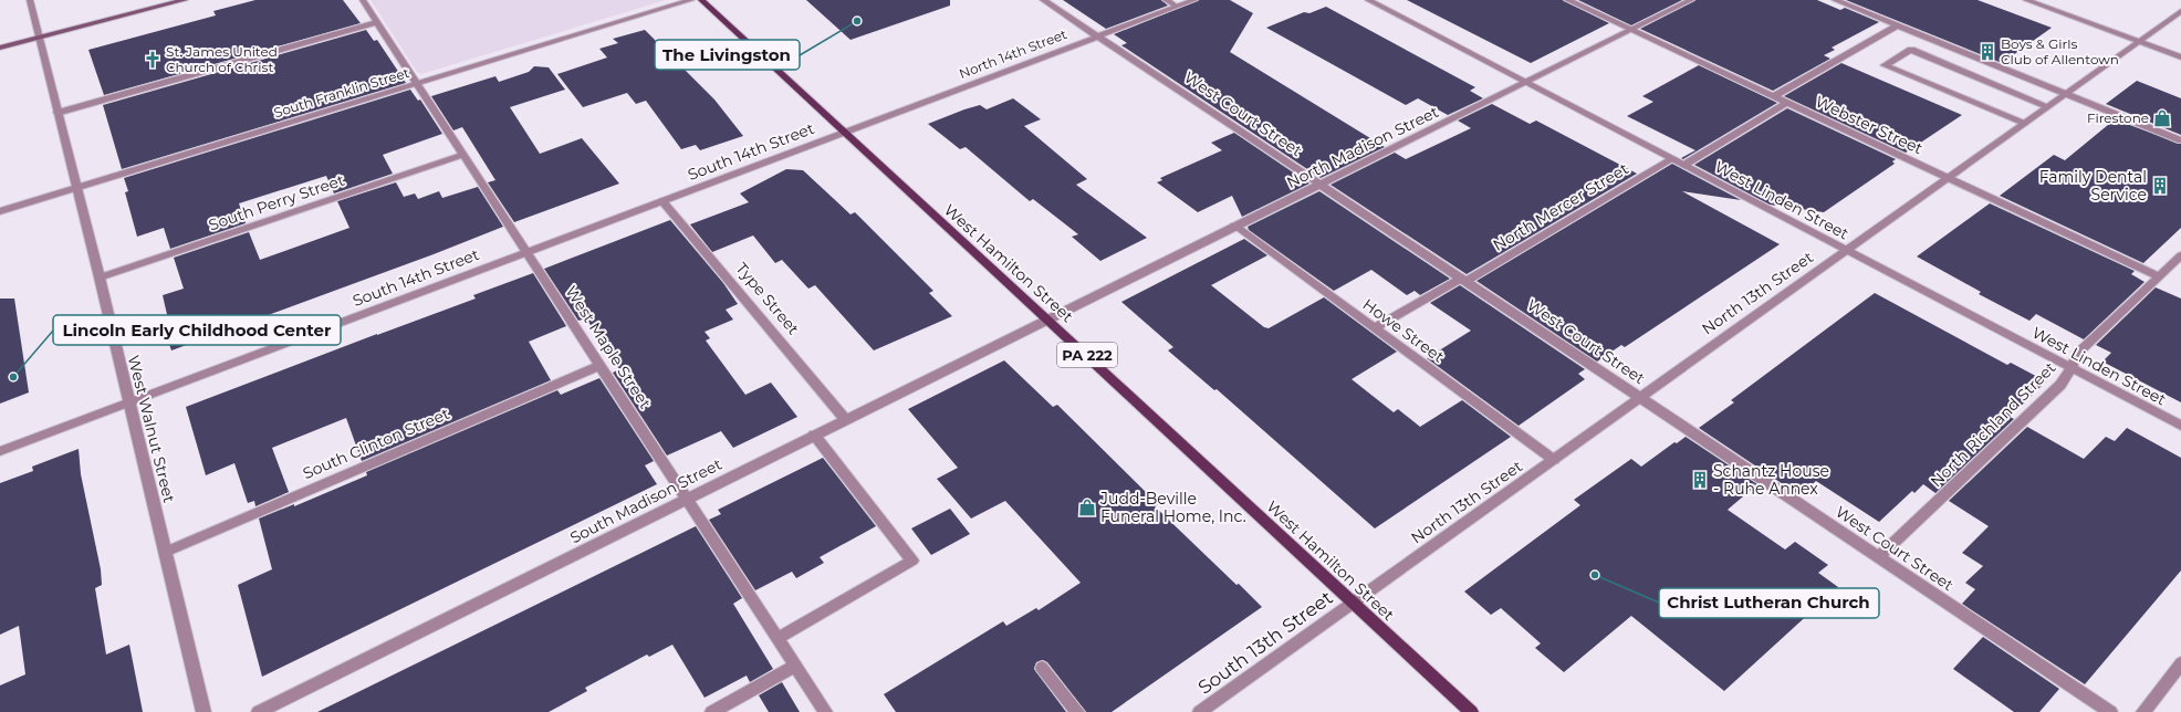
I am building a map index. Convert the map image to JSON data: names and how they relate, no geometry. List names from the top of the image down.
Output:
{
  "streets": {
    "main road": ["West Hamilton Street", "PA 222"],
    "street": [
      "North 14th Street",
      "South Franklin Street",
      "West Court Street",
      "Webster Street",
      "North Madison Street",
      "South 14th Street",
      "West Linden Street",
      "South Perry Street",
      "North Mercer Street",
      "North 13th Street",
      "Type Street",
      "Howe Street",
      "West Maple Street",
      "North Richland Street",
      "West Walnut Street",
      "South Clinton Street",
      "South Madison Street",
      "South 13th Street"
    ]
  },
  "crossings": [
    ["North 14th Street", "West Court Street"],
    ["North 14th Street", "South 14th Street"],
    ["North 14th Street", "West Hamilton Street"],
    ["South Franklin Street", "West Maple Street"],
    ["South Franklin Street", "West Walnut Street"],
    ["West Court Street", "North Madison Street"],
    ["West Court Street", "North Mercer Street"],
    ["West Court Street", "North 13th Street"],
    ["West Court Street", "North Richland Street"],
    ["Webster Street", "North Madison Street"],
    ["Webster Street", "North 13th Street"],
    ["Webster Street", "North Richland Street"],
    ["North Madison Street", "West Linden Street"],
    ["North Madison Street", "West Hamilton Street"],
    ["North Madison Street", "Howe Street"],
    ["North Madison Street", "South Madison Street"],
    ["South 14th Street", "West Hamilton Street"],
    ["South 14th Street", "Type Street"],
    ["South 14th Street", "West Maple Street"],
    ["South 14th Street", "West Walnut Street"],
    ["West Linden Street", "North Mercer Street"],
    ["West Linden Street", "North 13th Street"],
    ["West Linden Street", "North Richland Street"],
    ["South Perry Street", "West Maple Street"],
    ["South Perry Street", "West Walnut Street"],
    ["North Mercer Street", "Howe Street"],
    ["West Hamilton Street", "North 13th Street"],
    ["West Hamilton Street", "South Madison Street"],
    ["West Hamilton Street", "South 13th Street"],
    ["North 13th Street", "Howe Street"],
    ["North 13th Street", "South 13th Street"],
    ["Type Street", "South Madison Street"],
    ["West Maple Street", "South Clinton Street"],
    ["West Maple Street", "South Madison Street"],
    ["West Walnut Street", "South Clinton Street"]
  ],
  "places": {
    "other": ["The Livingston", "Lincoln Early Childhood Center", "Christ Lutheran Church"],
    "building": ["Boys & Girls Club of Allentown", "Family Dental Service", "Schantz House - Ruhe Annex"],
    "church": ["St. James United Church of Christ"],
    "shop": ["Firestone", "Judd-Beville Funeral Home, Inc."]
  }
}
